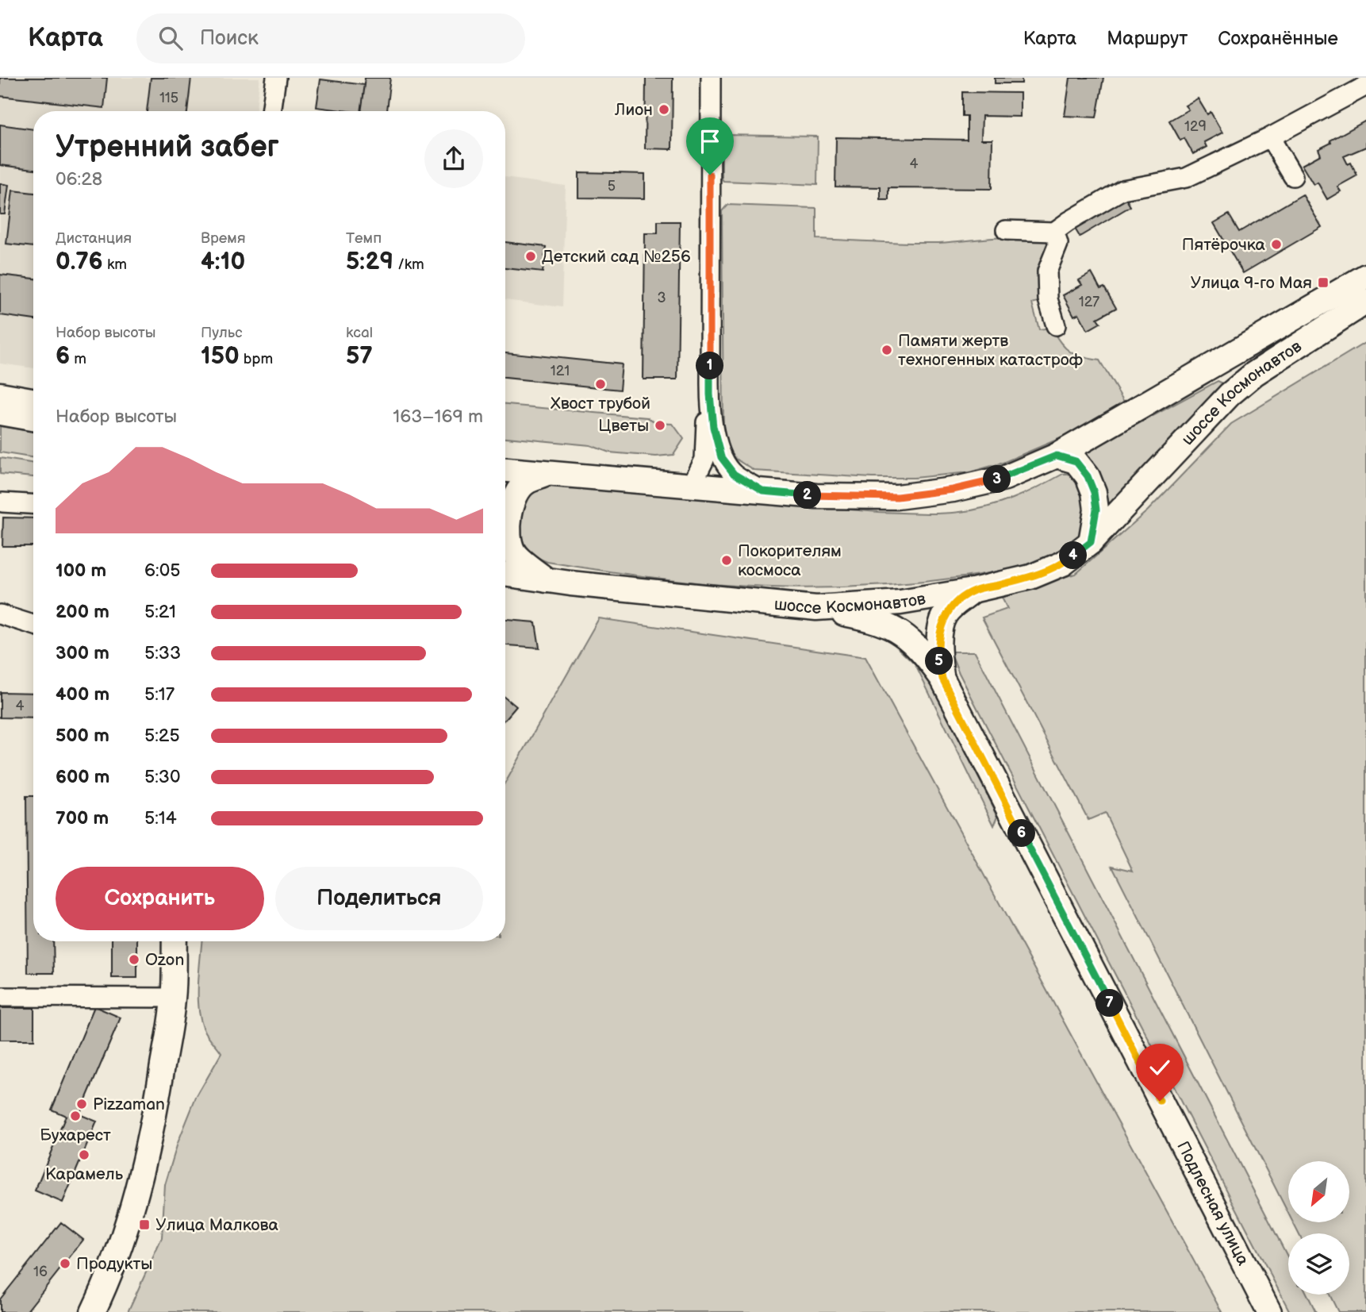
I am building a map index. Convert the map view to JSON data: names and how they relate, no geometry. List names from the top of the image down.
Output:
{
  "streets": {
    "main road": ["шоссе Космонавтов", "Подлесная улица"]
  },
  "places": {
    "other": [
      "Лион",
      "Пятёрочка",
      "Детский сад №256",
      "Памяти жертв техногенных катастроф",
      "Хвост трубой",
      "Цветы",
      "Покорителям космоса",
      "Ozon",
      "Pizzaman",
      "Бухарест",
      "Карамель",
      "Продукты"
    ],
    "transit": ["Улица 9-го Мая", "Улица Малкова"]
  },
  "house_numbers": [
    "115",
    "129",
    "4",
    "5",
    "3",
    "127",
    "121",
    "4",
    "16"
  ],
  "north": "bottom left",
  "page": {
    "header": "Карта",
    "search": "Поиск",
    "nav": ["Карта", "Маршрут", "Сохранённые"],
    "heading": ["Утренний забег", "06:28"],
    "stats": [
      ["Дистанция", "0.76 km"],
      ["Время", "4:10"],
      ["Темп", "5:29 /km"],
      ["Набор высоты", "6 m"],
      ["Пульс", "150 bpm"],
      ["kcal", "57"]
    ],
    "pins": [
      "1",
      "3",
      "2",
      "4",
      "5",
      "6",
      "7"
    ],
    "chart": ["Набор высоты", "163–169 m"],
    "list": [
      {
        "name": "100 m",
        "note": "6:05"
      },
      {
        "name": "200 m",
        "note": "5:21"
      },
      {
        "name": "300 m",
        "note": "5:33"
      },
      {
        "name": "400 m",
        "note": "5:17"
      },
      {
        "name": "500 m",
        "note": "5:25"
      },
      {
        "name": "600 m",
        "note": "5:30"
      },
      {
        "name": "700 m",
        "note": "5:14"
      }
    ],
    "buttons": ["Сохранить", "Поделиться"]
  }
}
